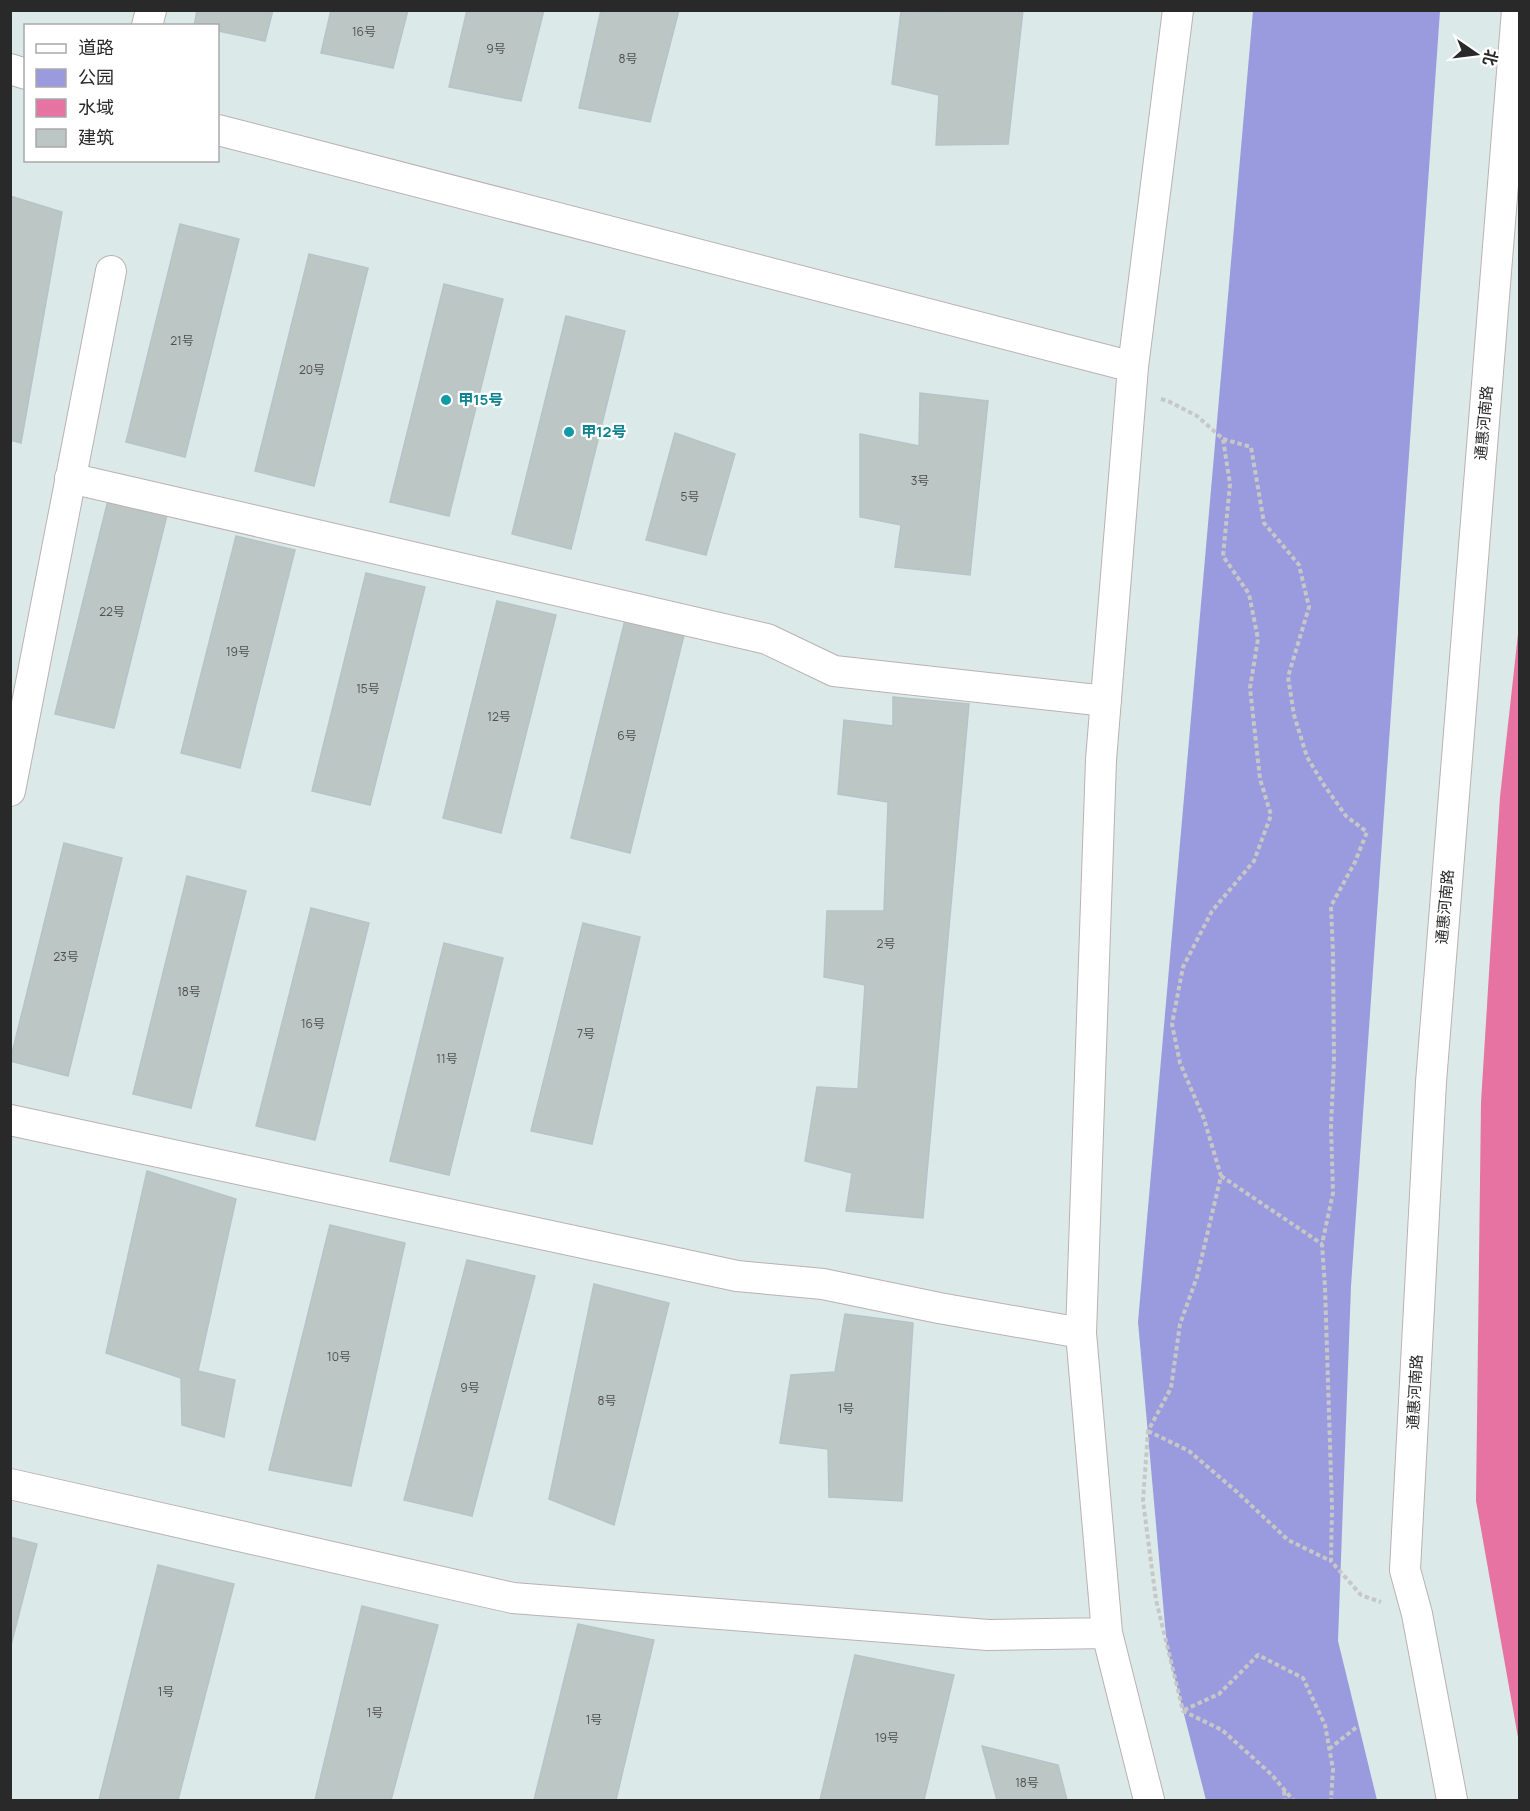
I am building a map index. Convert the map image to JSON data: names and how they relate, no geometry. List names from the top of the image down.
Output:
{
  "streets": {
    "street": ["通惠河南路"]
  },
  "places": ["甲15号", "甲12号"],
  "house_numbers": [
    "16号",
    "9号",
    "8号",
    "21号",
    "20号",
    "3号",
    "5号",
    "22号",
    "19号",
    "15号",
    "12号",
    "6号",
    "2号",
    "23号",
    "18号",
    "16号",
    "7号",
    "11号",
    "10号",
    "9号",
    "8号",
    "1号",
    "1号",
    "1号",
    "1号",
    "19号",
    "18号"
  ],
  "legend": [
    "道路",
    "公园",
    "水域",
    "建筑"
  ],
  "north": "right"
}
